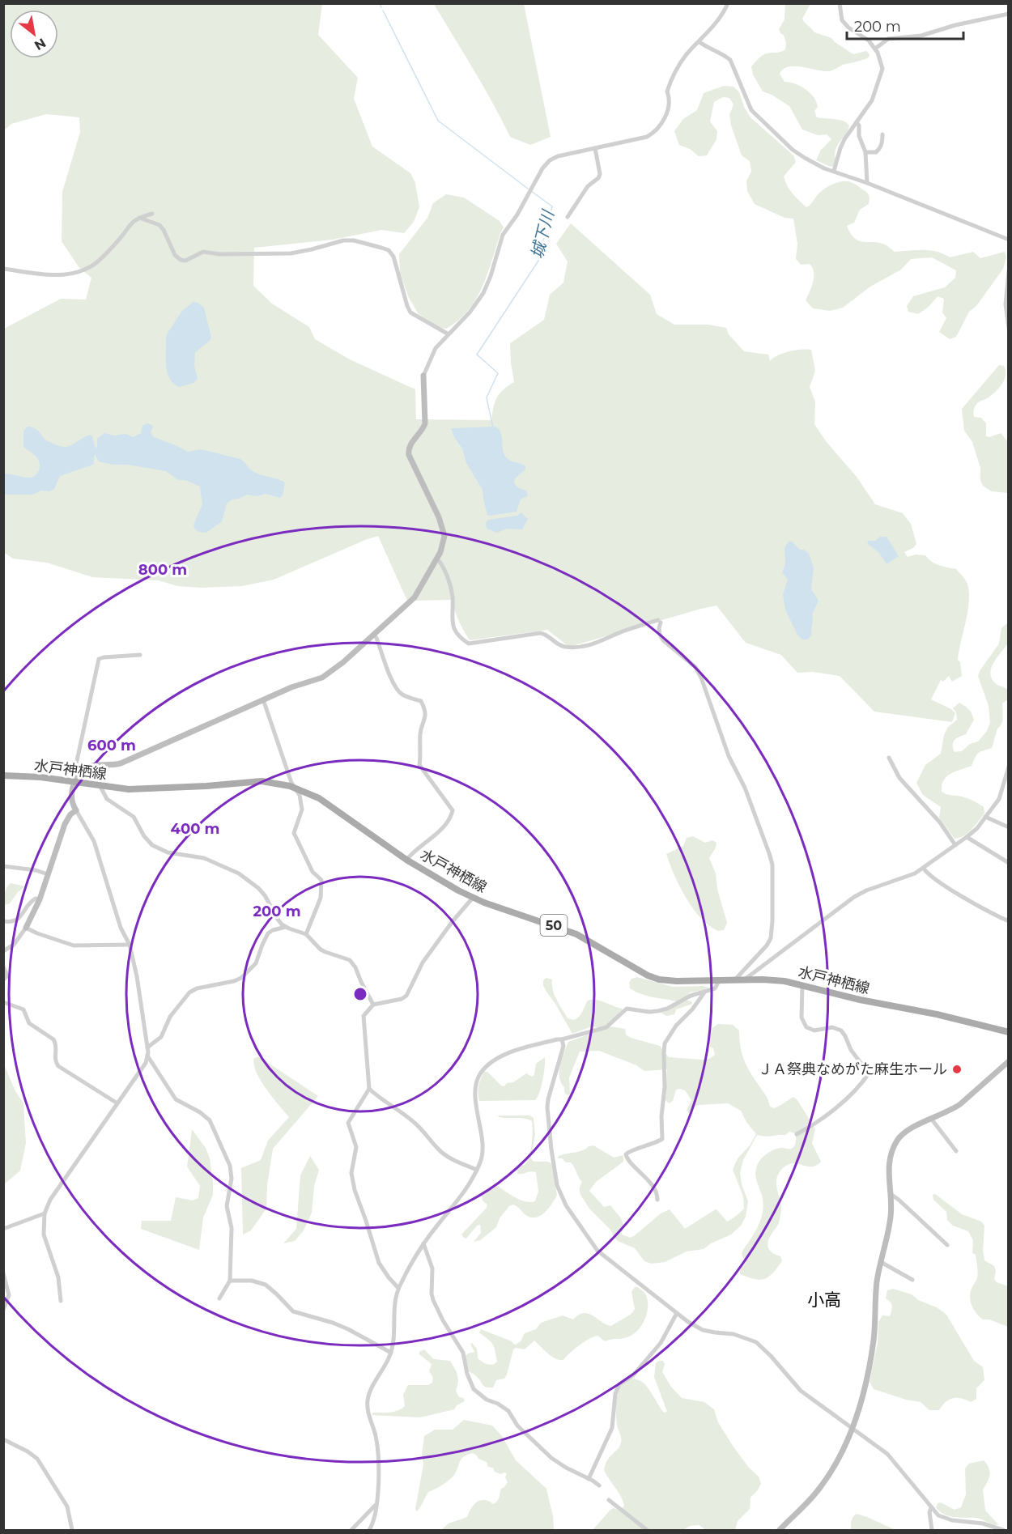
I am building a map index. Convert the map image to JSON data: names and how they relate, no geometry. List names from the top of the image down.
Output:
{
  "streets": {
    "main road": ["水戸神栖線", "50"]
  },
  "districts": ["小高"],
  "water": ["城下川"],
  "places": ["ＪＡ祭典なめがた麻生ホール"],
  "scale_bar": "200 m",
  "north": "bottom right",
  "rings": [
    "800 m",
    "600 m",
    "400 m",
    "200 m"
  ]
}
